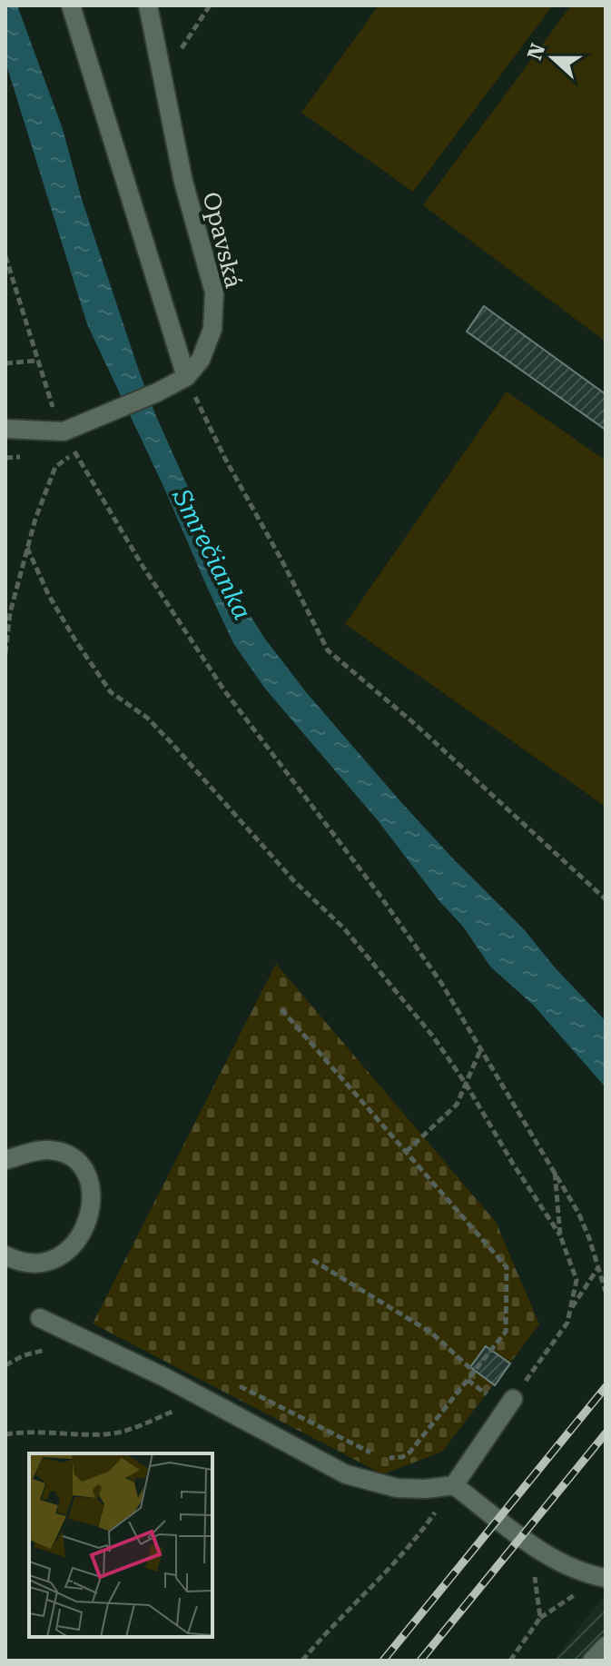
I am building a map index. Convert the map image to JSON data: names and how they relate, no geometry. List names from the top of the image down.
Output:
{
  "streets": {
    "street": ["Opavská"]
  },
  "water": ["Smrečianka"],
  "north": "left"
}
